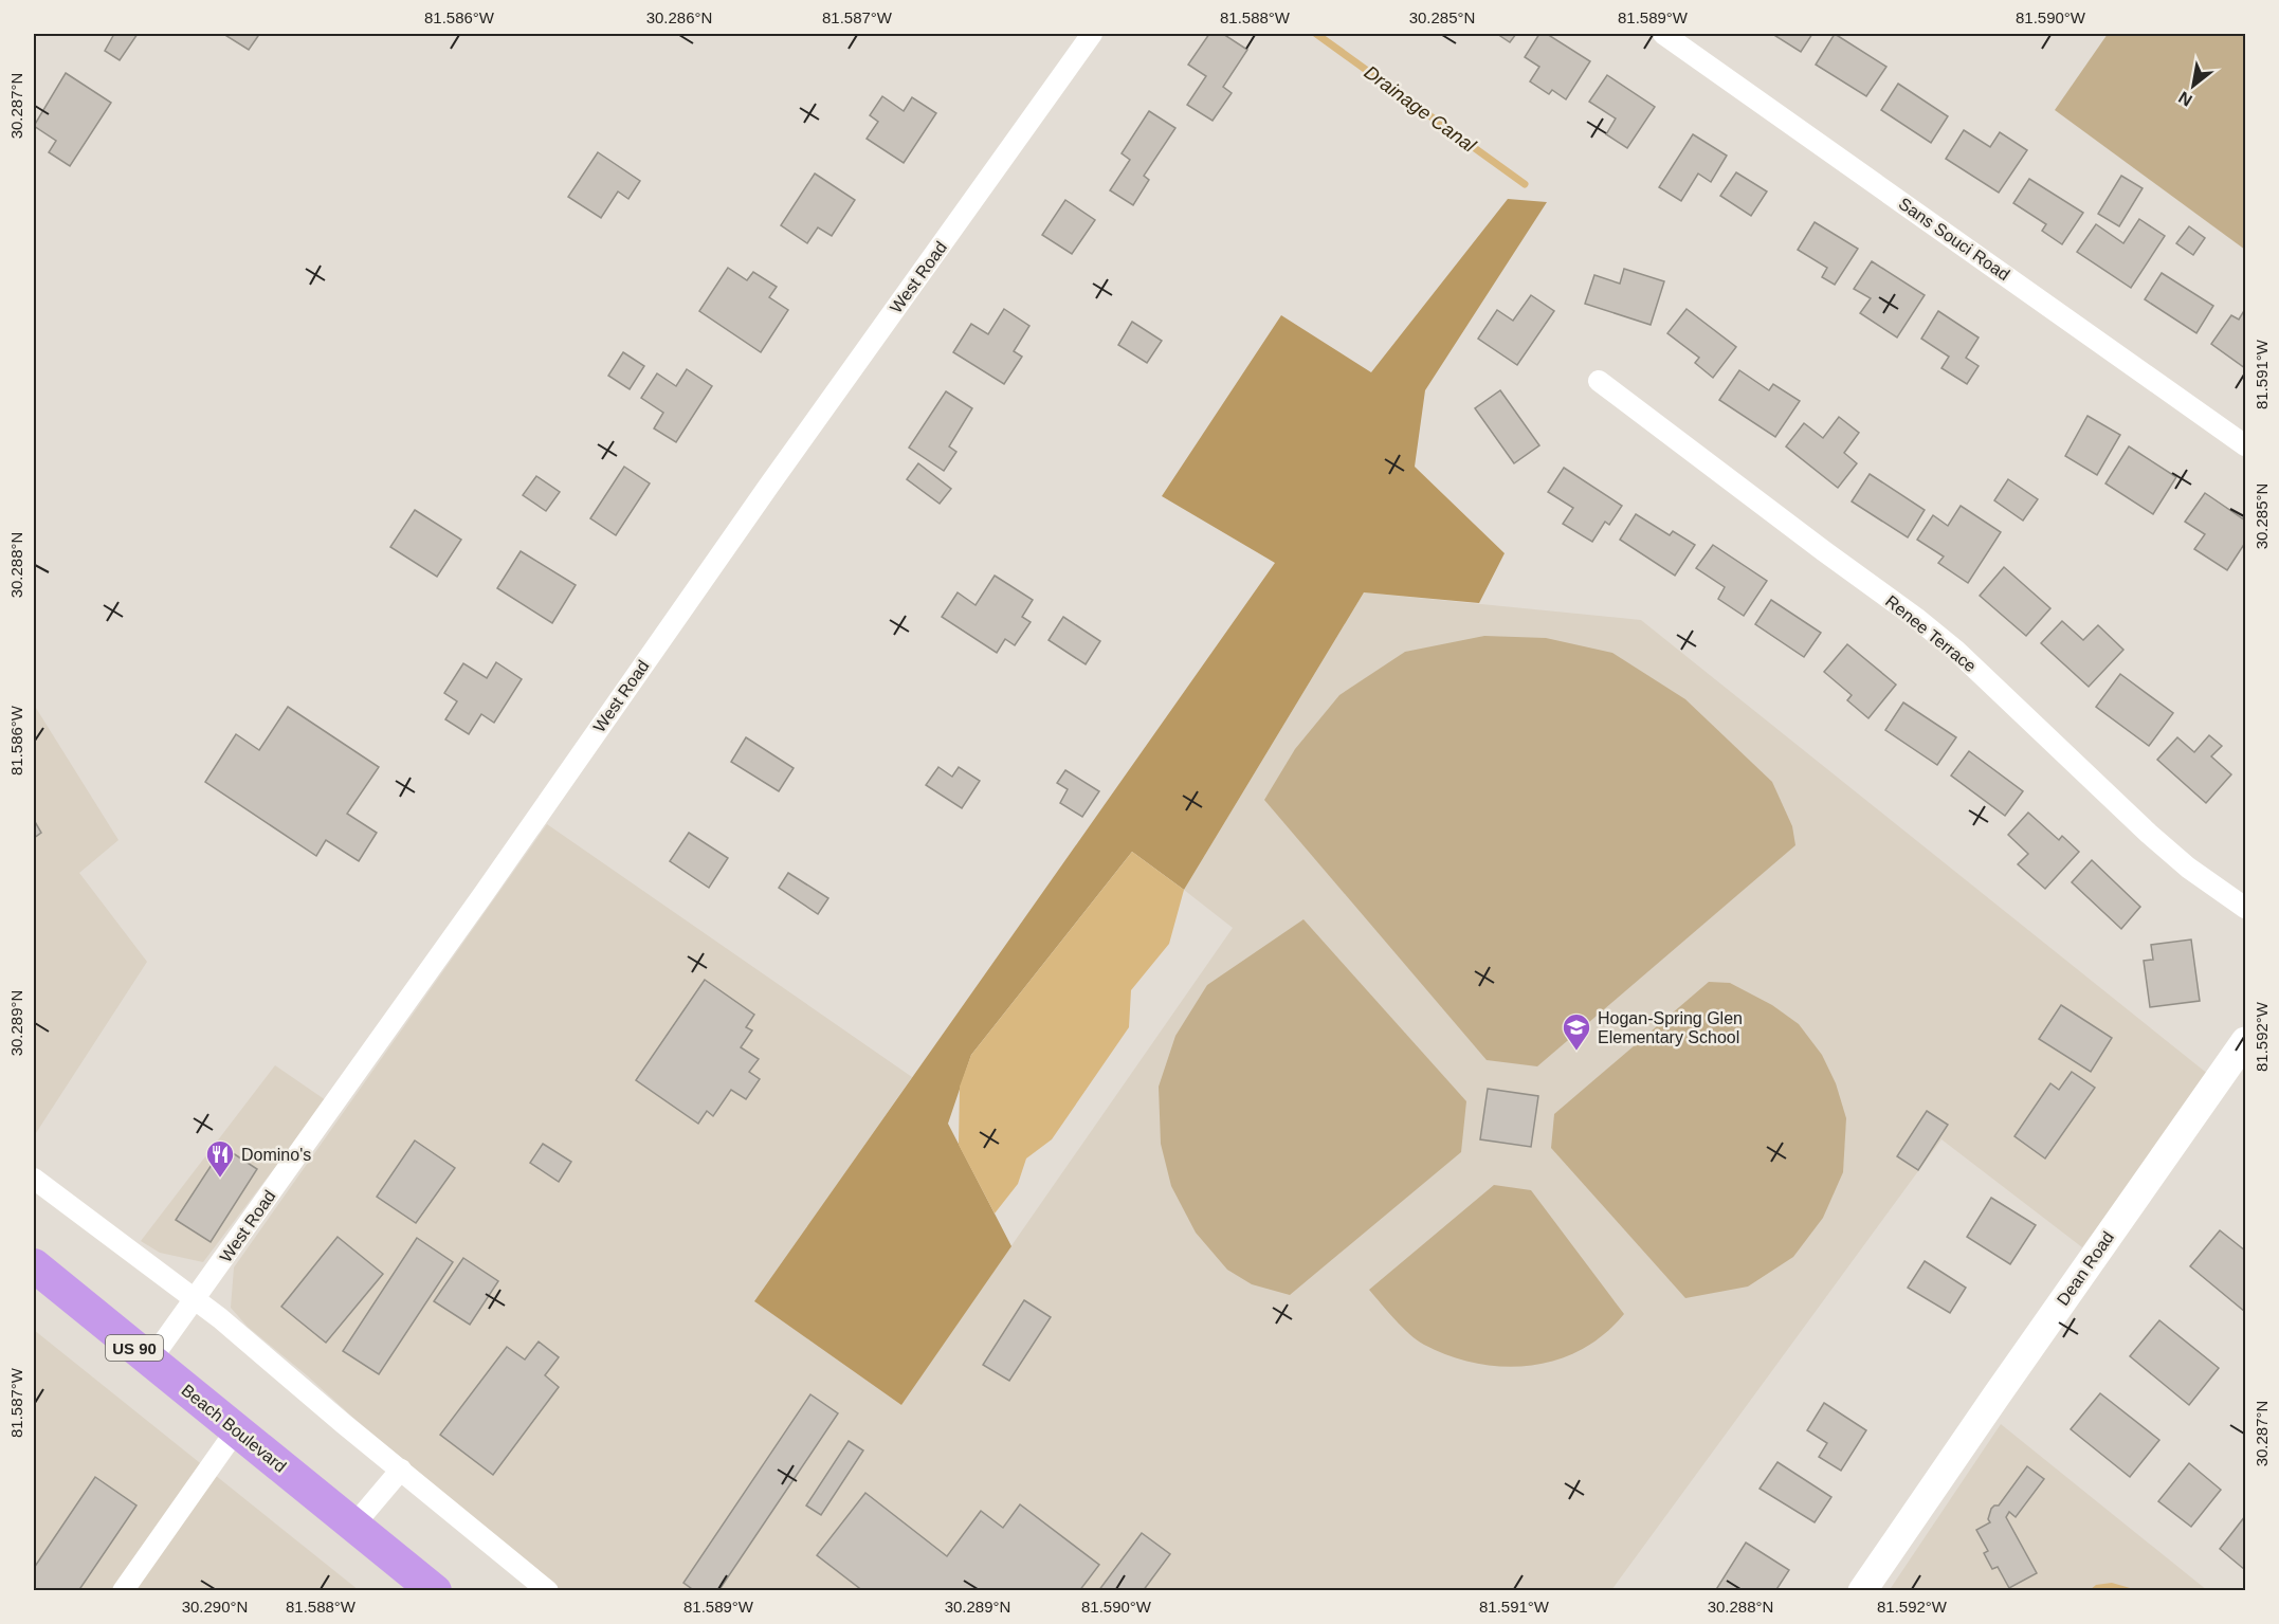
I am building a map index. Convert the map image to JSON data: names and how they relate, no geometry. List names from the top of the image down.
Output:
{
  "streets": {
    "highway": ["US 90", "Beach Boulevard"],
    "main road": ["Dean Road"],
    "street": ["Sans Souci Road", "West Road", "Renee Terrace"]
  },
  "crossings": [
    ["West Road", "Beach Boulevard"]
  ],
  "water": ["Drainage Canal"],
  "places": {
    "school or university": ["Hogan-Spring Glen Elementary School"],
    "restaurant": ["Domino's"]
  },
  "north": "bottom left",
  "coordinates": [
    "81.586°W",
    "30.286°N",
    "81.587°W",
    "81.588°W",
    "30.285°N",
    "81.589°W",
    "81.590°W",
    "30.287°N",
    "81.591°W",
    "30.288°N",
    "30.289°N",
    "81.592°W",
    "30.290°N"
  ]
}
